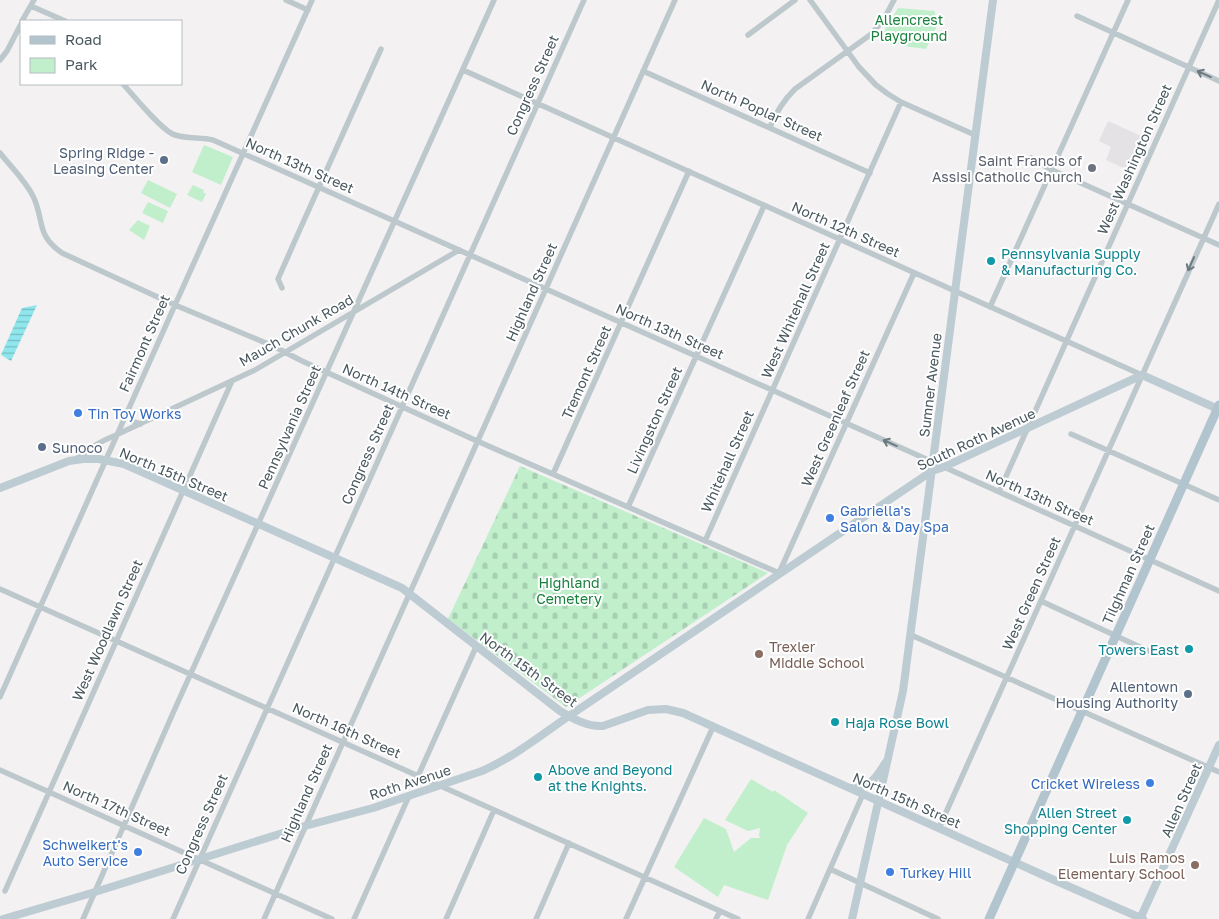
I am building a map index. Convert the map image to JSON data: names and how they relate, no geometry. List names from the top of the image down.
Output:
{
  "streets": {
    "main road": [
      "North 12th Street",
      "Mauch Chunk Road",
      "Sumner Avenue",
      "South Roth Avenue",
      "North 15th Street",
      "Tilghman Street",
      "Roth Avenue",
      "Allen Street"
    ],
    "street": [
      "Congress Street",
      "North Poplar Street",
      "West Washington Street",
      "North 13th Street",
      "Highland Street",
      "West Whitehall Street",
      "Fairmont Street",
      "Tremont Street",
      "North 14th Street",
      "West Greenleaf Street",
      "Livingston Street",
      "Pennsylvania Street",
      "Whitehall Street",
      "West Green Street",
      "West Woodlawn Street",
      "North 16th Street",
      "North 17th Street"
    ]
  },
  "crossings": [
    ["Congress Street", "North 13th Street"],
    ["Congress Street", "North 12th Street"],
    ["Congress Street", "North 14th Street"],
    ["Congress Street", "North 15th Street"],
    ["Congress Street", "North 16th Street"],
    ["Congress Street", "Roth Avenue"],
    ["Congress Street", "North 17th Street"],
    ["North Poplar Street", "Highland Street"],
    ["North Poplar Street", "West Whitehall Street"],
    ["West Washington Street", "North 13th Street"],
    ["West Washington Street", "North 12th Street"],
    ["West Washington Street", "South Roth Avenue"],
    ["North 13th Street", "Highland Street"],
    ["North 13th Street", "West Whitehall Street"],
    ["North 13th Street", "Mauch Chunk Road"],
    ["North 13th Street", "Fairmont Street"],
    ["North 13th Street", "Tremont Street"],
    ["North 13th Street", "Sumner Avenue"],
    ["North 13th Street", "West Greenleaf Street"],
    ["North 13th Street", "Livingston Street"],
    ["North 13th Street", "Pennsylvania Street"],
    ["North 13th Street", "South Roth Avenue"],
    ["North 13th Street", "Whitehall Street"],
    ["North 13th Street", "Tilghman Street"],
    ["North 13th Street", "West Green Street"],
    ["North 12th Street", "Highland Street"],
    ["North 12th Street", "West Whitehall Street"],
    ["North 12th Street", "Tremont Street"],
    ["North 12th Street", "Sumner Avenue"],
    ["North 12th Street", "West Greenleaf Street"],
    ["North 12th Street", "Livingston Street"],
    ["North 12th Street", "Pennsylvania Street"],
    ["North 12th Street", "South Roth Avenue"],
    ["North 12th Street", "Tilghman Street"],
    ["North 12th Street", "West Green Street"],
    ["Highland Street", "North 14th Street"],
    ["Highland Street", "North 15th Street"],
    ["Highland Street", "North 16th Street"],
    ["Highland Street", "Roth Avenue"],
    ["Highland Street", "North 17th Street"],
    ["West Whitehall Street", "Whitehall Street"],
    ["Mauch Chunk Road", "Fairmont Street"],
    ["Mauch Chunk Road", "North 14th Street"],
    ["Mauch Chunk Road", "Pennsylvania Street"],
    ["Mauch Chunk Road", "North 15th Street"],
    ["Mauch Chunk Road", "West Woodlawn Street"],
    ["Fairmont Street", "North 14th Street"],
    ["Fairmont Street", "North 15th Street"],
    ["Fairmont Street", "North 16th Street"],
    ["Tremont Street", "North 14th Street"],
    ["Sumner Avenue", "South Roth Avenue"],
    ["Sumner Avenue", "North 15th Street"],
    ["North 14th Street", "West Greenleaf Street"],
    ["North 14th Street", "Livingston Street"],
    ["North 14th Street", "Pennsylvania Street"],
    ["North 14th Street", "South Roth Avenue"],
    ["North 14th Street", "Whitehall Street"],
    ["North 14th Street", "Roth Avenue"],
    ["West Greenleaf Street", "South Roth Avenue"],
    ["West Greenleaf Street", "Roth Avenue"],
    ["Pennsylvania Street", "North 15th Street"],
    ["Pennsylvania Street", "North 16th Street"],
    ["Pennsylvania Street", "Roth Avenue"],
    ["Pennsylvania Street", "North 17th Street"],
    ["South Roth Avenue", "West Green Street"],
    ["South Roth Avenue", "Roth Avenue"],
    ["North 15th Street", "Tilghman Street"],
    ["North 15th Street", "West Green Street"],
    ["North 15th Street", "West Woodlawn Street"],
    ["North 15th Street", "Roth Avenue"],
    ["North 15th Street", "Allen Street"],
    ["West Woodlawn Street", "North 16th Street"],
    ["West Woodlawn Street", "North 17th Street"],
    ["North 16th Street", "Roth Avenue"],
    ["Roth Avenue", "North 17th Street"]
  ],
  "parks": ["Allencrest Playground", "Highland Cemetery"],
  "places": [
    "Spring Ridge - Leasing Center",
    "Saint Francis of Assisi Catholic Church",
    "Pennsylvania Supply & Manufacturing Co.",
    "Tin Toy Works",
    "Sunoco",
    "Gabriella's Salon & Day Spa",
    "Towers East",
    "Trexler Middle School",
    "Allentown Housing Authority",
    "Haja Rose Bowl",
    "Above and Beyond at the Knights.",
    "Cricket Wireless",
    "Allen Street Shopping Center",
    "Schweikert's Auto Service",
    "Luis Ramos Elementary School",
    "Turkey Hill"
  ],
  "legend": ["Road", "Park"]
}
